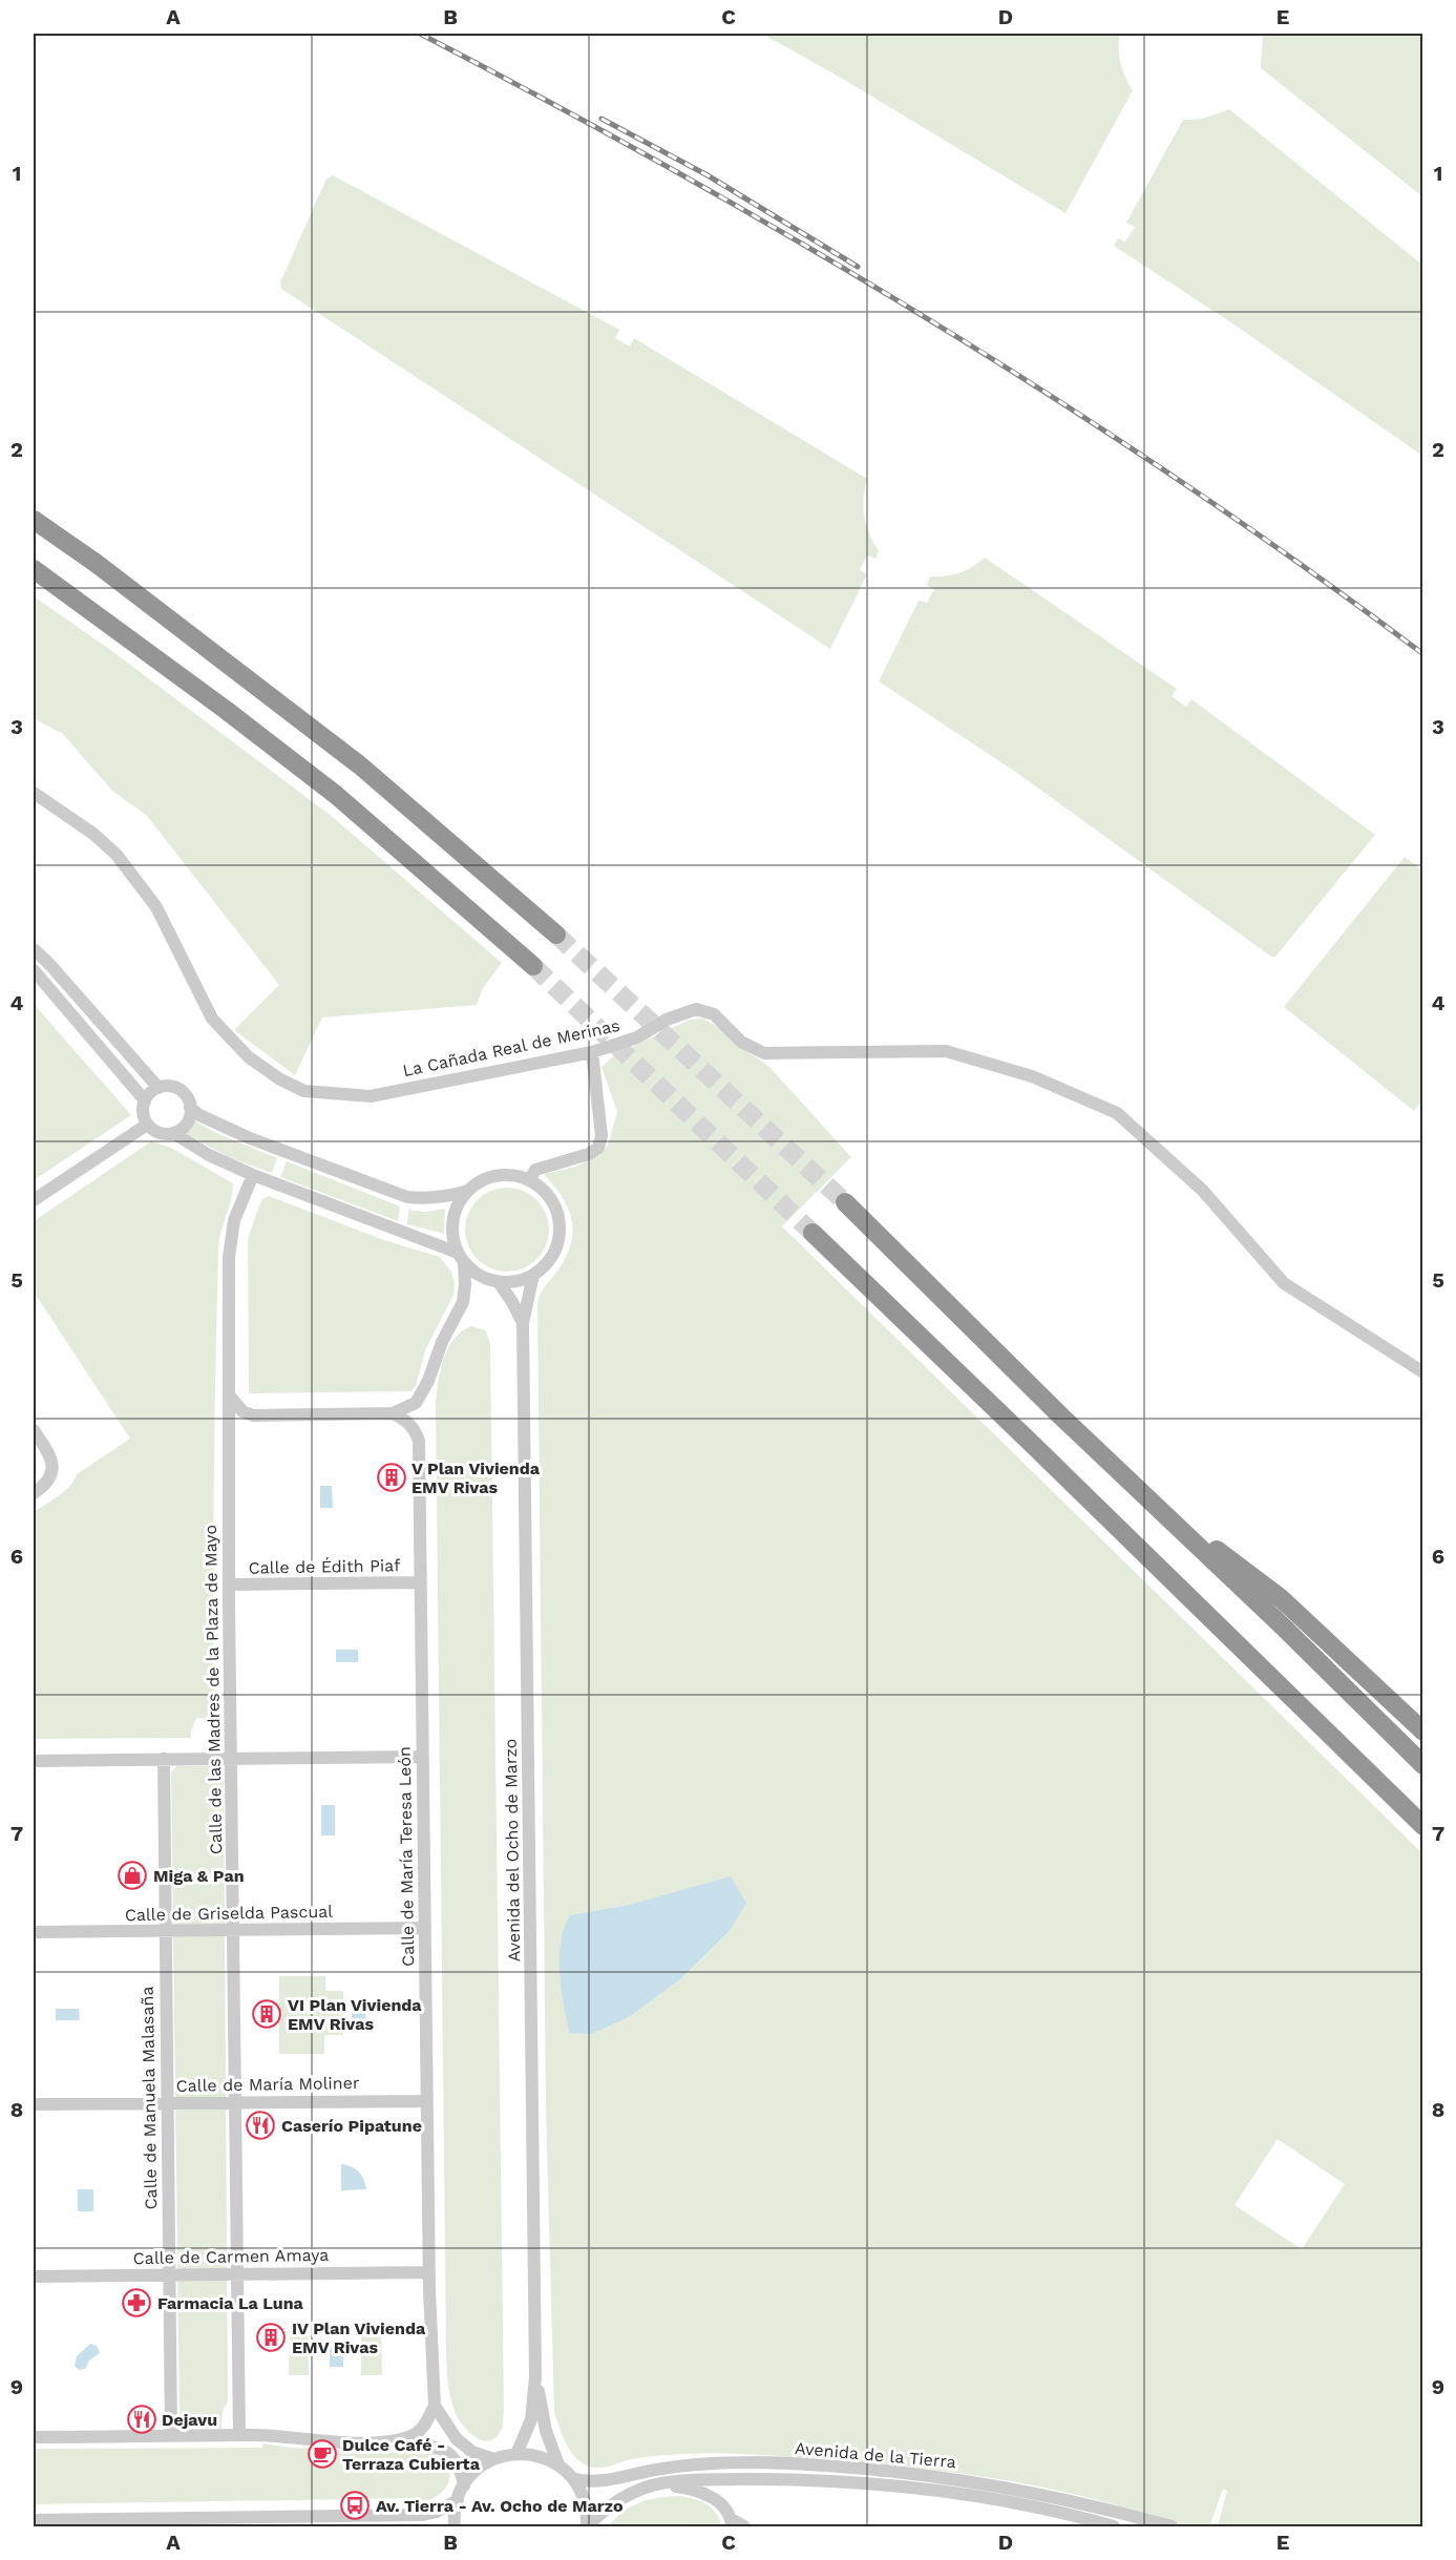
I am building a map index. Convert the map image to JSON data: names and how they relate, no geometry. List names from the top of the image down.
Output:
{
  "streets": {
    "street": [
      "La Cañada Real de Merinas",
      "Calle de Édith Piaf",
      "Calle de las Madres de la Plaza de Mayo",
      "Avenida del Ocho de Marzo",
      "Calle de María Teresa León",
      "Calle de Griselda Pascual",
      "Calle de María Moliner",
      "Calle de Manuela Malasaña",
      "Calle de Carmen Amaya",
      "Avenida de la Tierra"
    ]
  },
  "crossings": [
    ["Calle de Édith Piaf", "Calle de las Madres de la Plaza de Mayo"],
    ["Calle de Édith Piaf", "Calle de María Teresa León"],
    ["Calle de las Madres de la Plaza de Mayo", "Calle de Griselda Pascual"],
    ["Calle de las Madres de la Plaza de Mayo", "Calle de María Moliner"],
    ["Calle de las Madres de la Plaza de Mayo", "Calle de Carmen Amaya"],
    ["Calle de María Teresa León", "Calle de Griselda Pascual"],
    ["Calle de María Teresa León", "Calle de María Moliner"],
    ["Calle de María Teresa León", "Calle de Carmen Amaya"],
    ["Calle de Griselda Pascual", "Calle de Manuela Malasaña"],
    ["Calle de María Moliner", "Calle de Manuela Malasaña"],
    ["Calle de Manuela Malasaña", "Calle de Carmen Amaya"]
  ],
  "places": {
    "building": ["V Plan Vivienda EMV Rivas", "VI Plan Vivienda EMV Rivas", "IV Plan Vivienda EMV Rivas"],
    "shop": ["Miga & Pan"],
    "restaurant": ["Caserío Pipatune", "Dejavu"],
    "pharmacy": ["Farmacia La Luna"],
    "cafe": ["Dulce Café - Terraza Cubierta"],
    "bus stop": ["Av. Tierra - Av. Ocho de Marzo"]
  },
  "grid": {
    "columns": [
      "A",
      "B",
      "C",
      "D",
      "E"
    ],
    "rows": [
      "1",
      "2",
      "3",
      "4",
      "5",
      "6",
      "7",
      "8",
      "9"
    ]
  }
}
